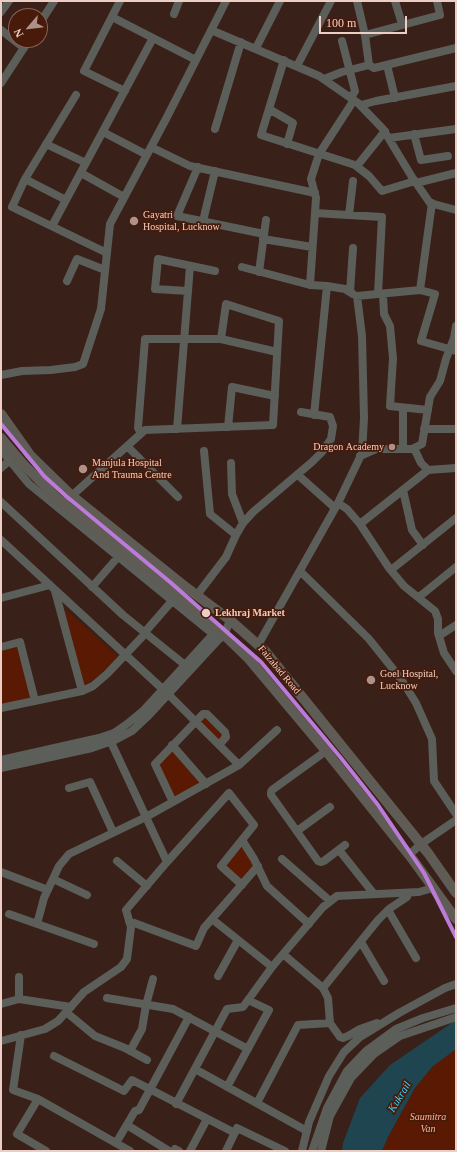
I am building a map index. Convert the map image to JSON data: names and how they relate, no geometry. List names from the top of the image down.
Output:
{
  "streets": {
    "main road": ["Faizabad Road"]
  },
  "water": ["Kukrail"],
  "parks": ["Saumitra Van"],
  "places": [
    "Gayatri Hospital, Lucknow",
    "Dragon Academy",
    "Manjula Hospital And Trauma Centre",
    "Lekhraj Market",
    "Goel Hospital, Lucknow"
  ],
  "scale_bar": "100 m",
  "north": "bottom left"
}
